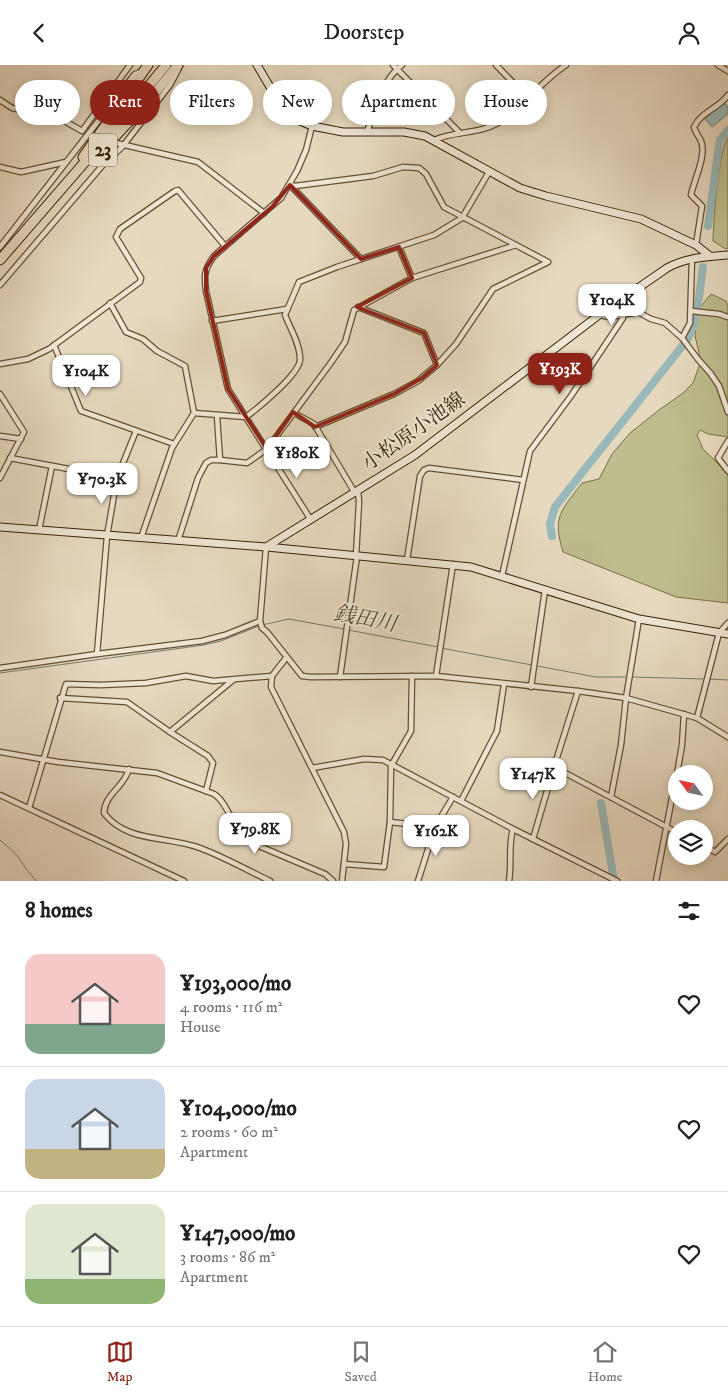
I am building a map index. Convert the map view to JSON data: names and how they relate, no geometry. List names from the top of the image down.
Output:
{
  "streets": {
    "highway": ["23"],
    "street": ["小松原小池線"]
  },
  "water": ["銭田川"],
  "north": "top left",
  "page": {
    "header": "Doorstep",
    "chip": [
      "Buy",
      "Rent",
      "Filters",
      "New",
      "Apartment",
      "House"
    ],
    "price": [
      "¥104K",
      "¥193K",
      "¥104K",
      "¥180K",
      "¥70.3K",
      "¥147K",
      "¥79.8K",
      "¥162K"
    ],
    "heading": "8 homes",
    "list": [
      {
        "name": "¥193,000/mo",
        "note": "4 rooms · 116 m² · House"
      },
      {
        "name": "¥104,000/mo",
        "note": "2 rooms · 60 m² · Apartment"
      },
      {
        "name": "¥147,000/mo",
        "note": "3 rooms · 86 m² · Apartment"
      }
    ],
    "tabs": ["Map", "Saved", "Home"]
  }
}
